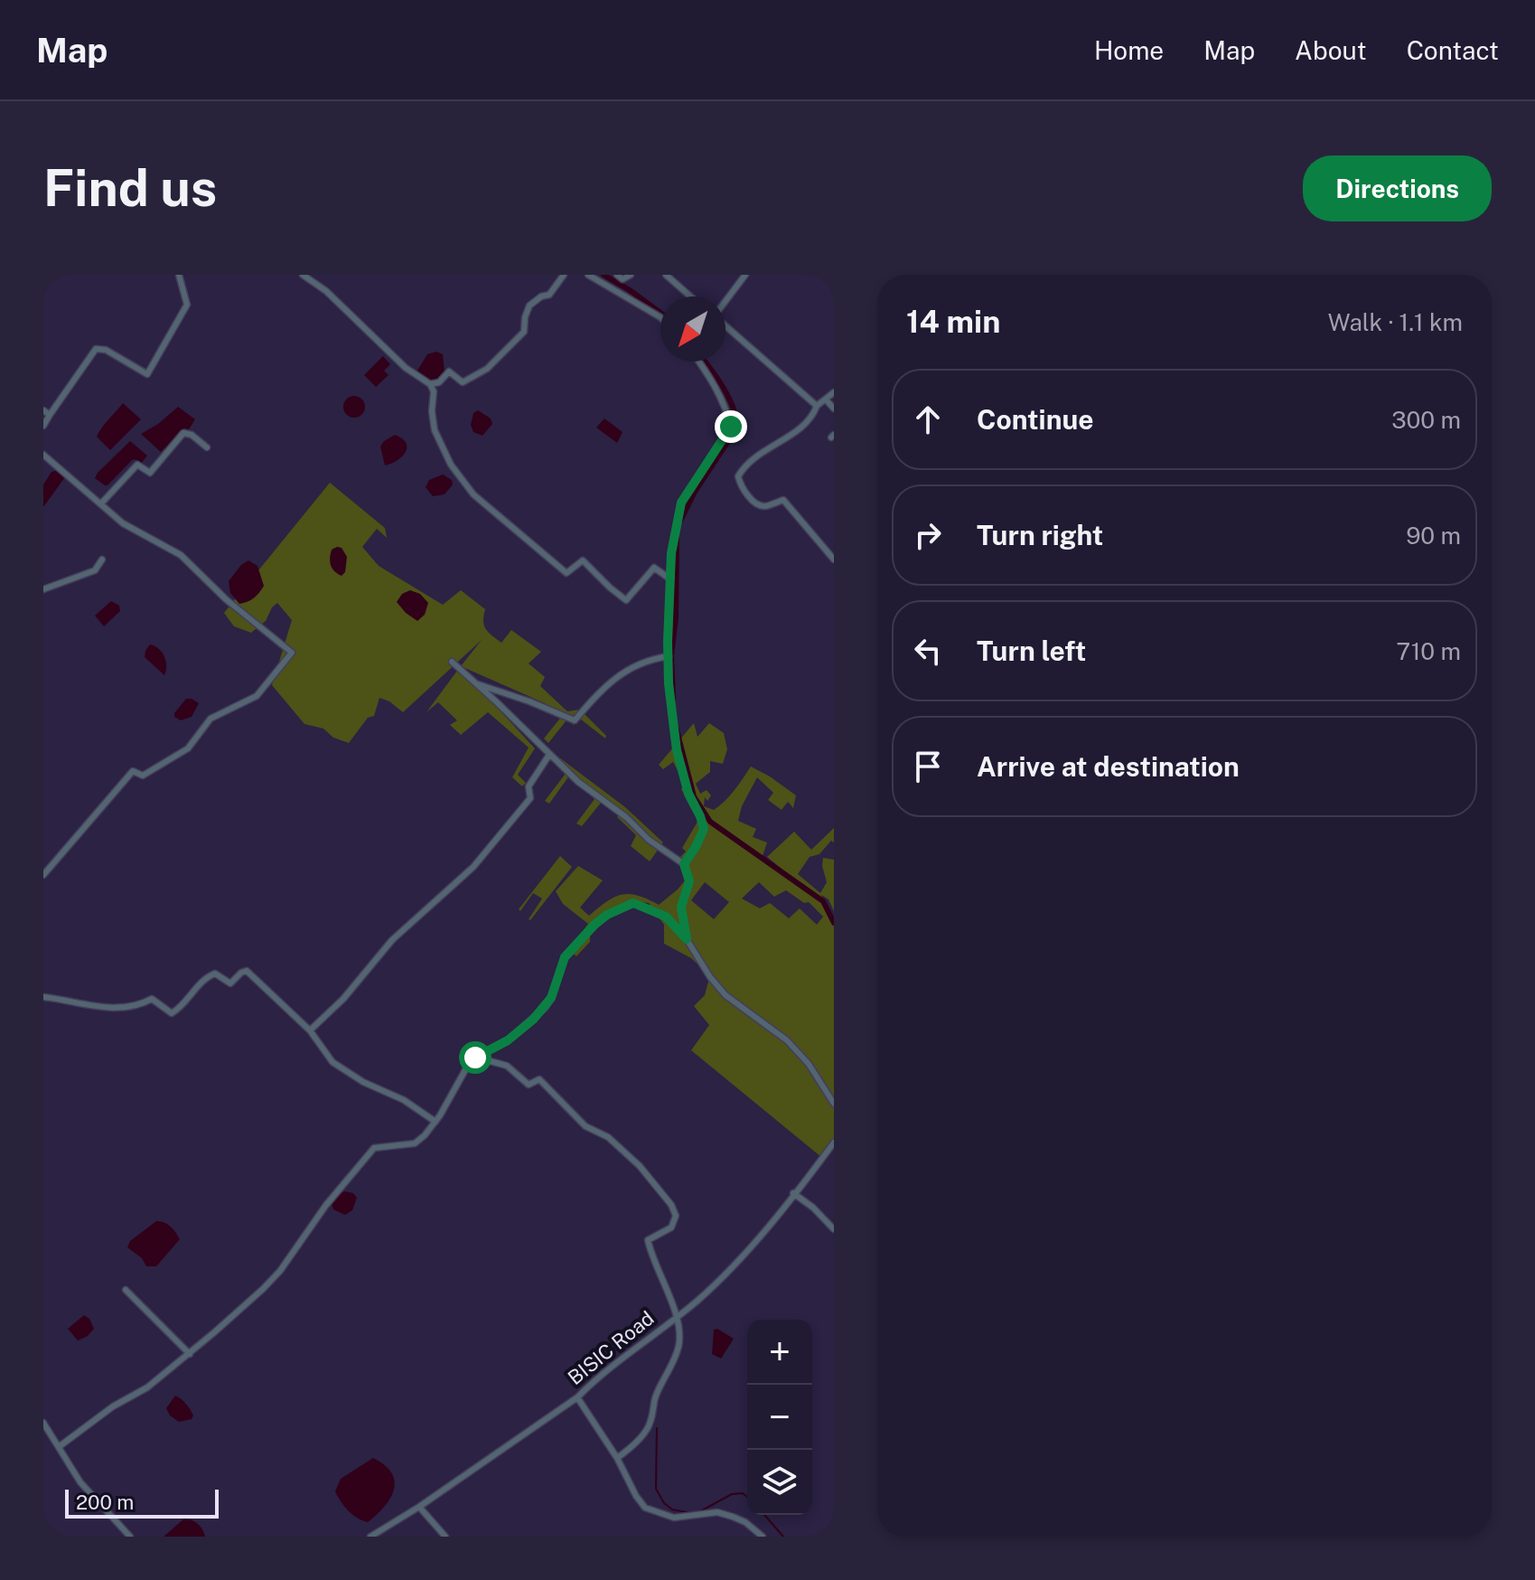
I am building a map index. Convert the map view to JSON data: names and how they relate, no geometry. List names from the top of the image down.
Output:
{
  "streets": {
    "street": ["BISIC Road"]
  },
  "scale_bar": "200 m",
  "north": "bottom left",
  "page": {
    "header": "Map",
    "nav": [
      "Home",
      "Map",
      "About",
      "Contact"
    ],
    "buttons": "Directions",
    "title": "Find us",
    "heading": ["14 min", "Walk · 1.1 km"],
    "list": [
      ["Continue", "300 m"],
      ["Turn right", "90 m"],
      ["Turn left", "710 m"],
      "Arrive at destination"
    ],
    "map_buttons": ["+", "−"],
    "scale": "200 m"
  }
}
